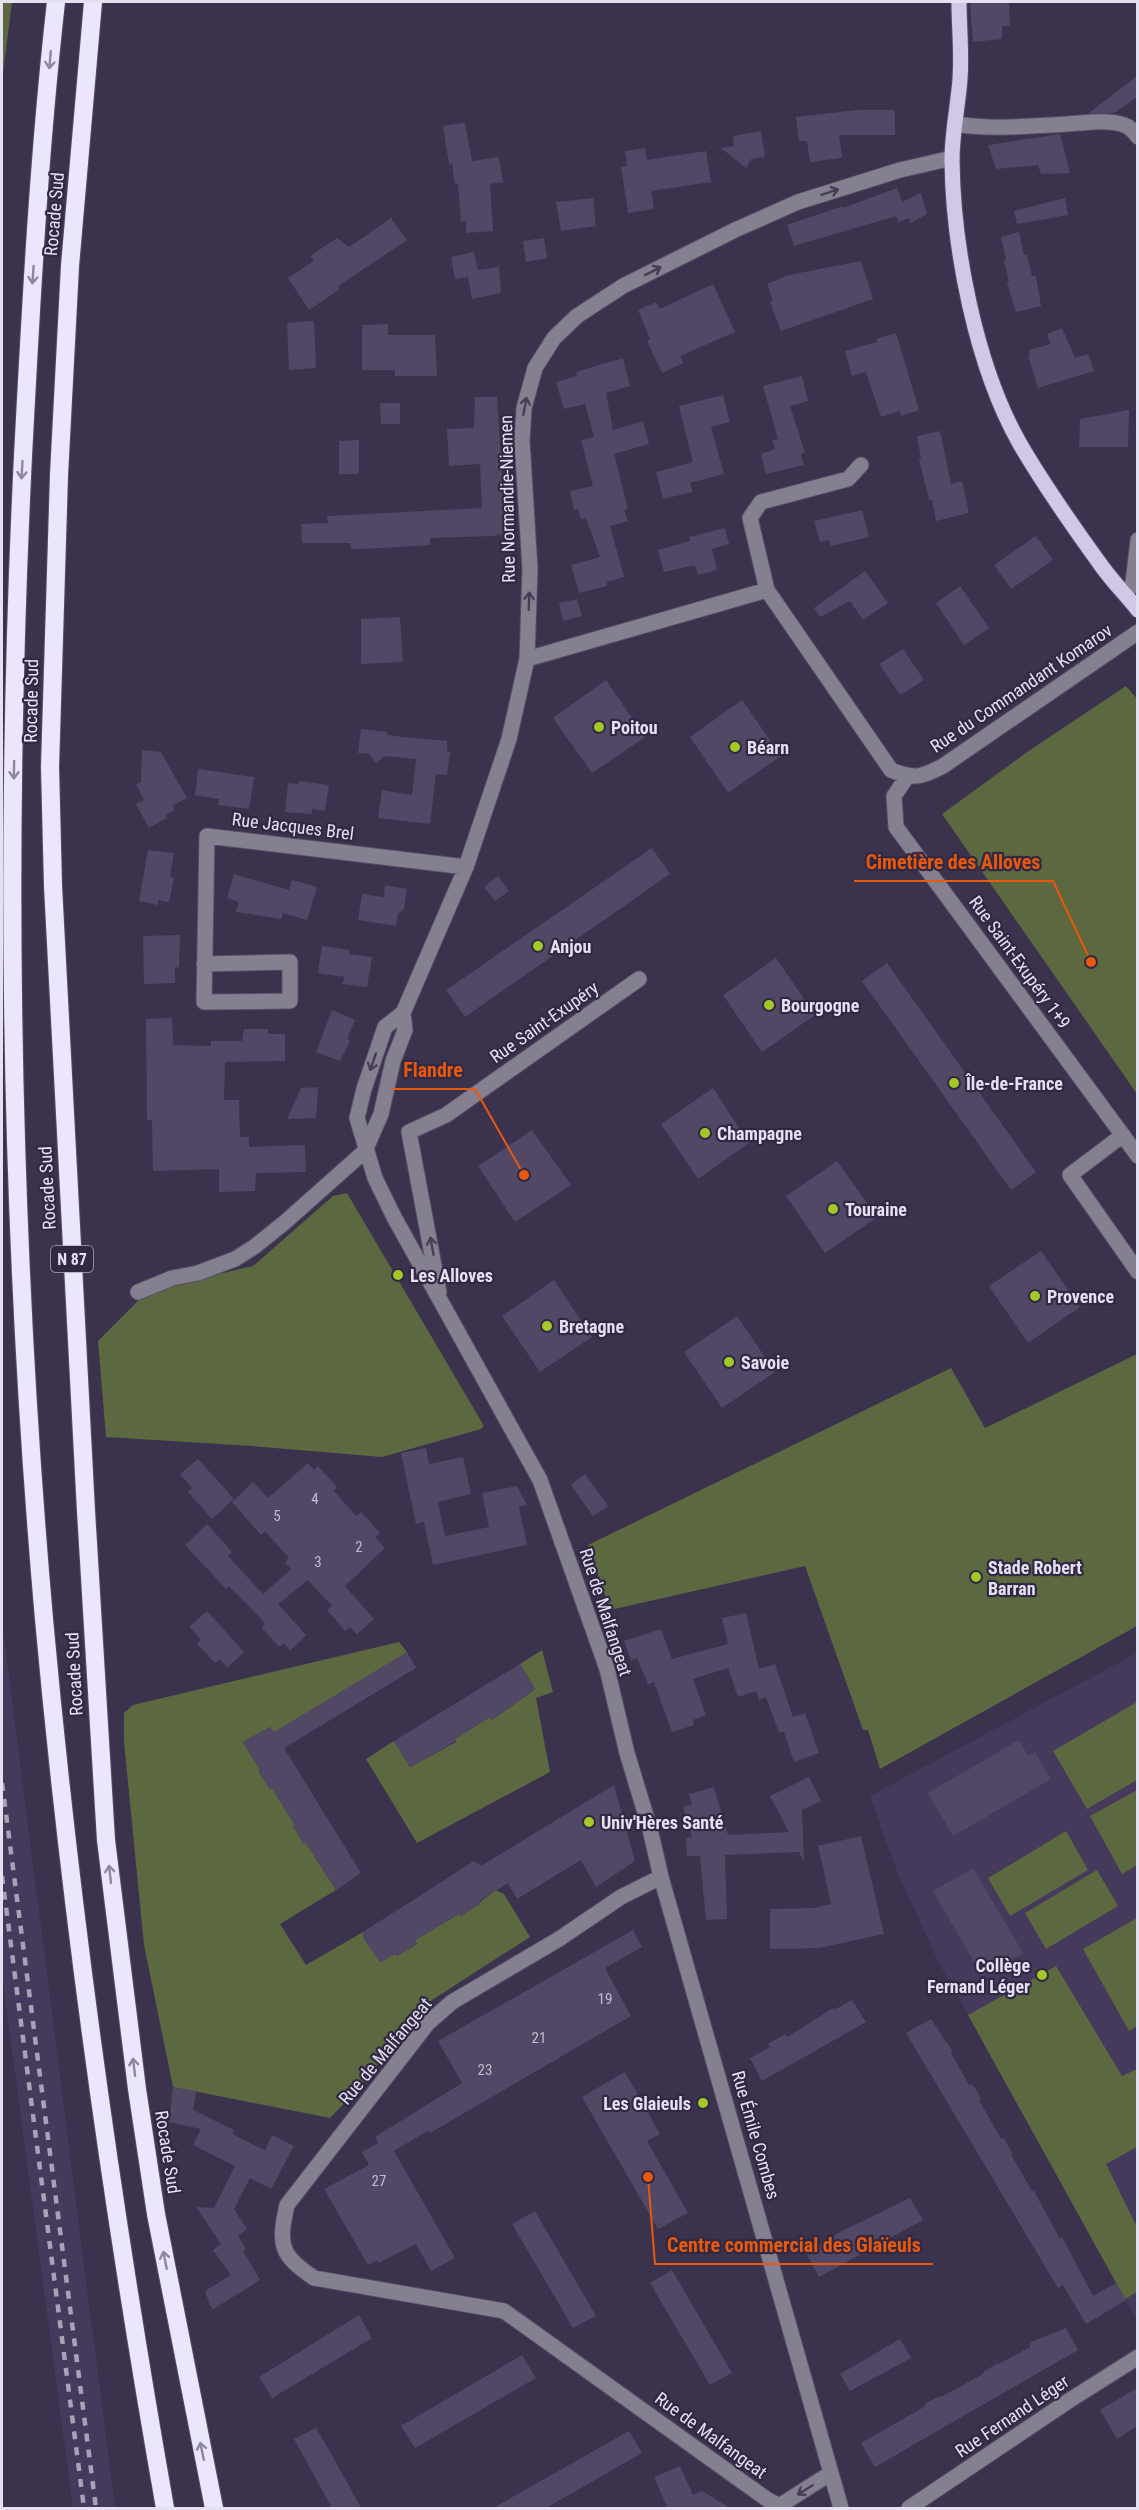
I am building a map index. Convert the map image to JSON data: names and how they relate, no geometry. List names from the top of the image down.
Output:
{
  "streets": {
    "highway": ["Rocade Sud", "N 87"],
    "street": [
      "Rue Normandie-Niemen",
      "Rue du Commandant Komarov",
      "Rue Jacques Brel",
      "Rue Saint-Exupéry 1+9",
      "Rue Saint-Exupéry",
      "Rue de Malfangeat",
      "Rue Émile Combes",
      "Rue Fernand Léger"
    ]
  },
  "crossings": [
    ["Rue Normandie-Niemen", "Rue Jacques Brel"],
    ["Rue Normandie-Niemen", "Rue de Malfangeat"],
    ["Rue du Commandant Komarov", "Rue Saint-Exupéry 1+9"],
    ["Rue Saint-Exupéry", "Rue de Malfangeat"],
    ["Rue de Malfangeat", "Rue Émile Combes"]
  ],
  "places": [
    "Poitou",
    "Béarn",
    "Anjou",
    "Cimetière des Alloves",
    "Bourgogne",
    "Île-de-France",
    "Champagne",
    "Flandre",
    "Touraine",
    "Les Alloves",
    "Provence",
    "Bretagne",
    "Savoie",
    "Stade Robert Barran",
    "Univ'Hères Santé",
    "Collège Fernand Léger",
    "Les Glaieuls",
    "Centre commercial des Glaïeuls"
  ],
  "house_numbers": [
    "4",
    "5",
    "2",
    "3",
    "19",
    "21",
    "23",
    "27"
  ]
}
